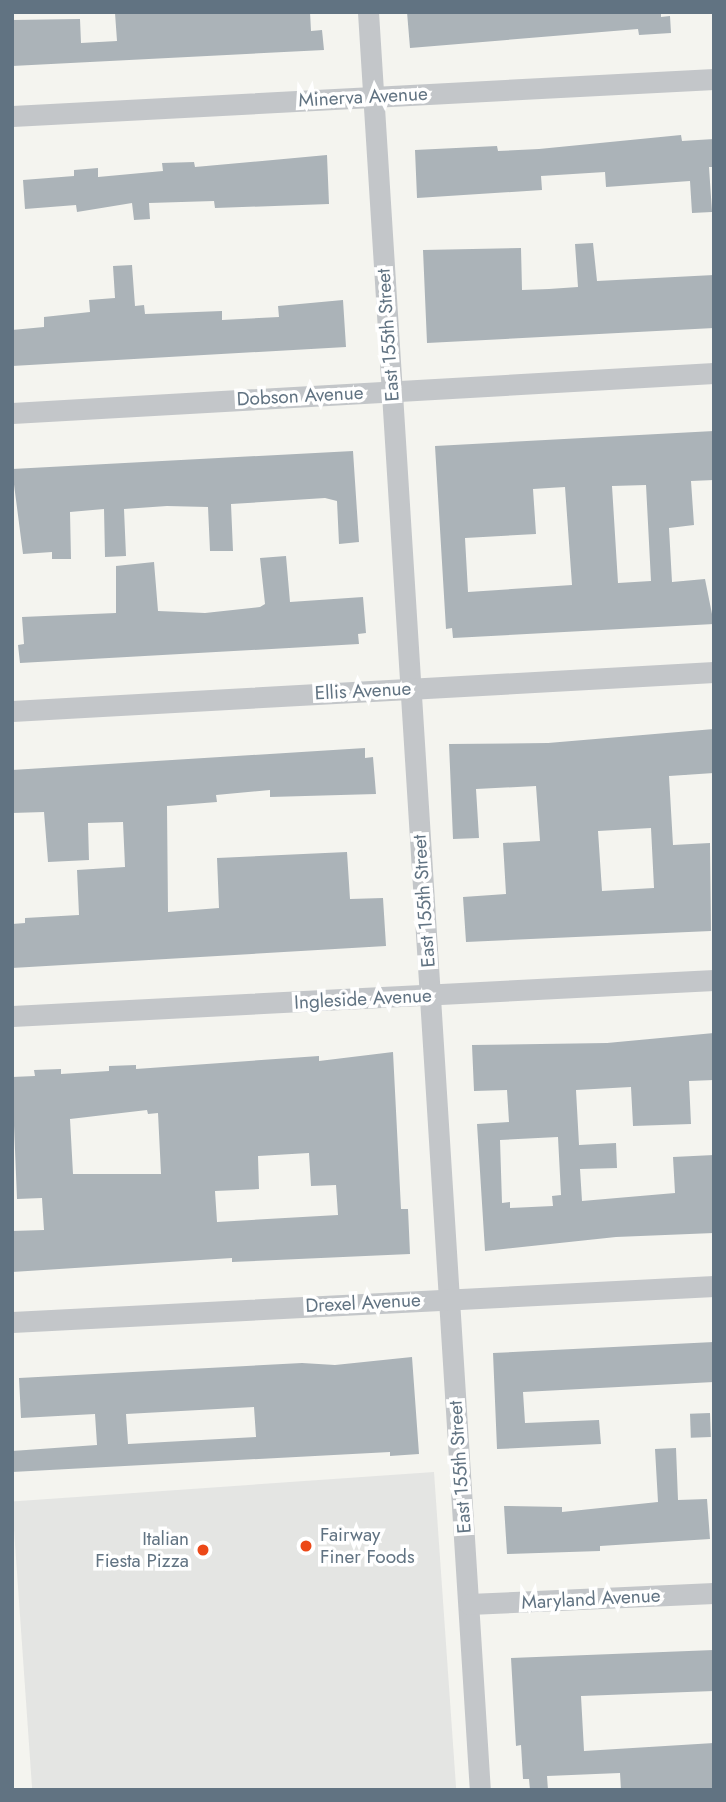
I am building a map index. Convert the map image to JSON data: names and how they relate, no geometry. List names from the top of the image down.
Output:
{
  "streets": {
    "street": [
      "Minerva Avenue",
      "East 155th Street",
      "Dobson Avenue",
      "Ellis Avenue",
      "Ingleside Avenue",
      "Drexel Avenue",
      "Maryland Avenue"
    ]
  },
  "crossings": [
    ["Minerva Avenue", "East 155th Street"],
    ["East 155th Street", "Dobson Avenue"],
    ["East 155th Street", "Ellis Avenue"],
    ["East 155th Street", "Ingleside Avenue"],
    ["East 155th Street", "Drexel Avenue"],
    ["East 155th Street", "Maryland Avenue"]
  ],
  "places": ["Fairway Finer Foods", "Italian Fiesta Pizza"]
}
